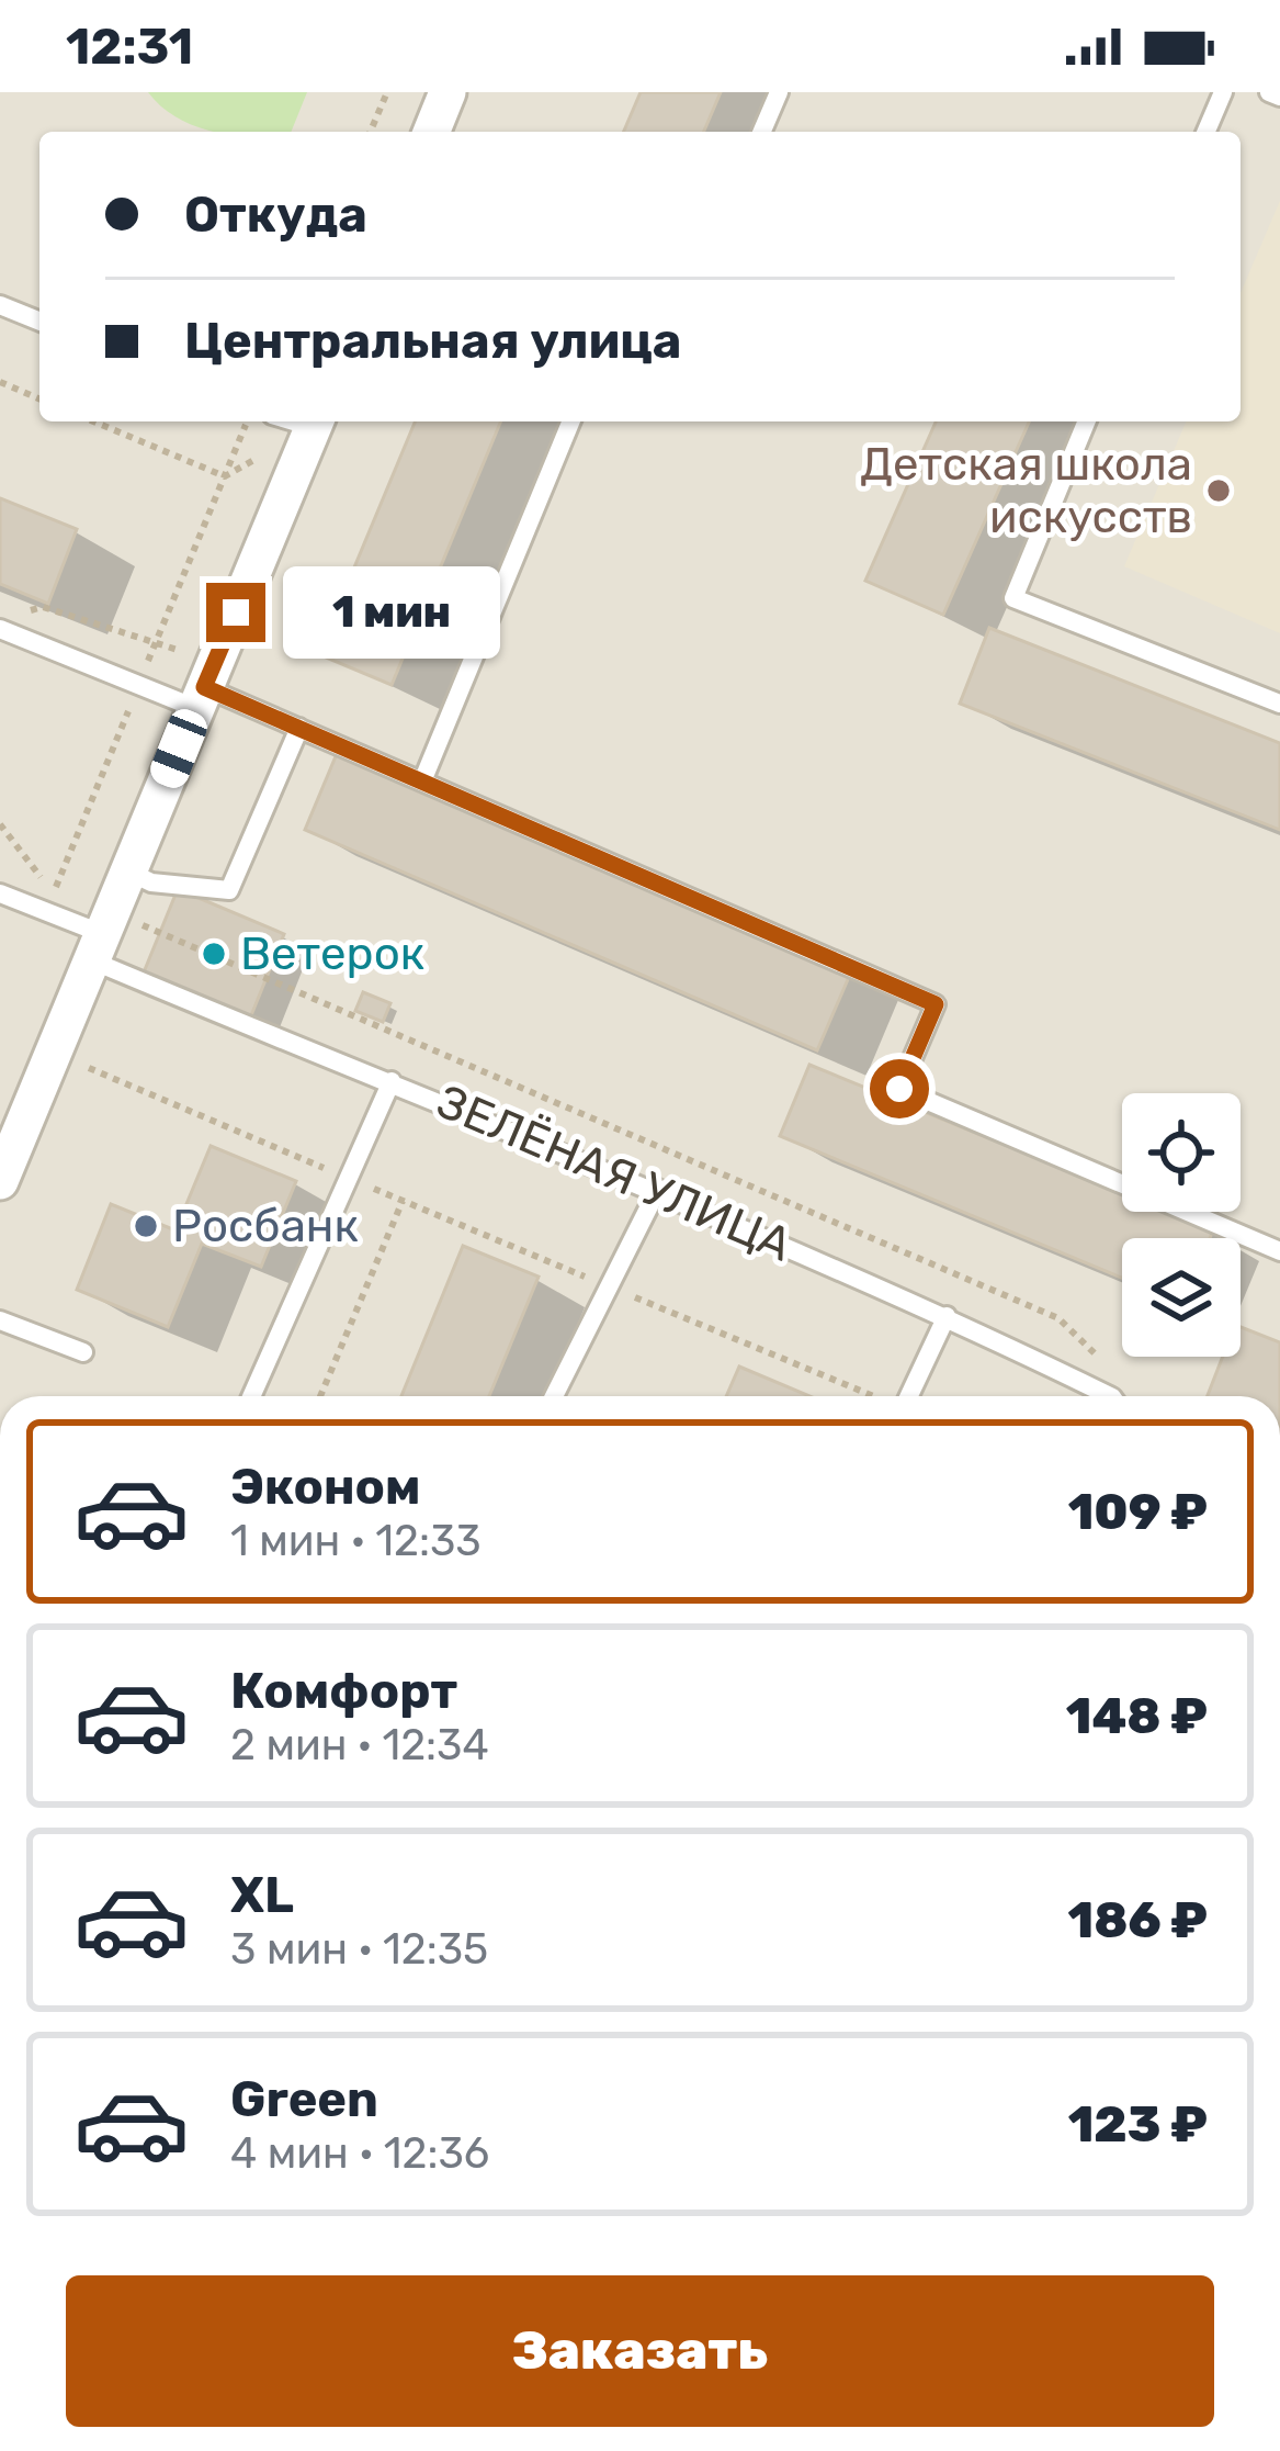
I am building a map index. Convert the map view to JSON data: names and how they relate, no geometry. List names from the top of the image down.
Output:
{
  "streets": {
    "lane": ["ЗЕЛЁНАЯ УЛИЦА"]
  },
  "places": ["Детская школа искусств", "Ветерок", "Росбанк"],
  "page": {
    "status": "12:31",
    "banner": ["Откуда", "Центральная улица"],
    "bubble": "1 мин",
    "list": [
      {
        "name": "Эконом",
        "note": "1 мин · 12:33",
        "value": "109 ₽"
      },
      {
        "name": "Комфорт",
        "note": "2 мин · 12:34",
        "value": "148 ₽"
      },
      {
        "name": "XL",
        "note": "3 мин · 12:35",
        "value": "186 ₽"
      },
      {
        "name": "Green",
        "note": "4 мин · 12:36",
        "value": "123 ₽"
      }
    ],
    "buttons": "Заказать"
  }
}
